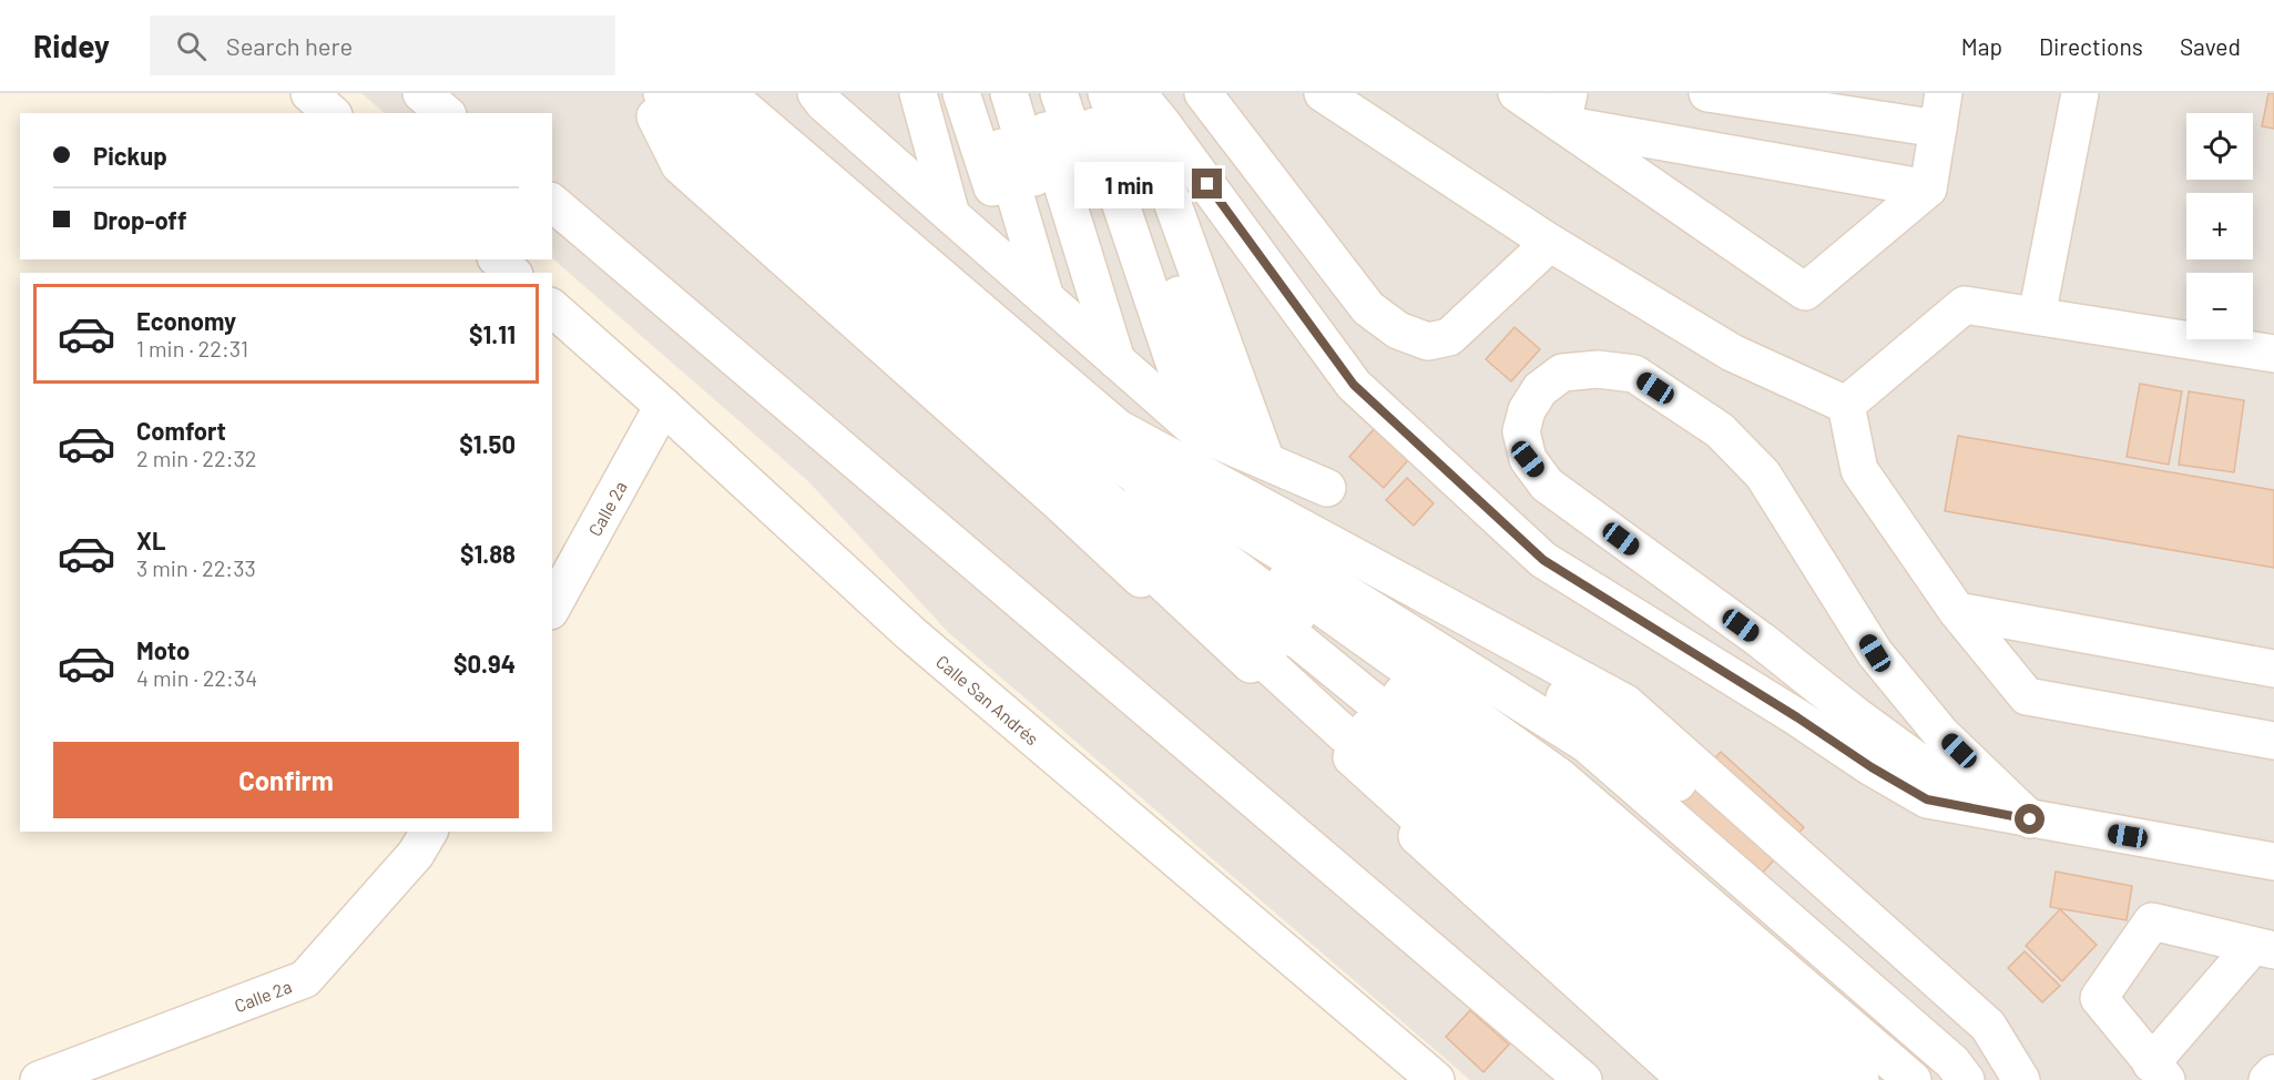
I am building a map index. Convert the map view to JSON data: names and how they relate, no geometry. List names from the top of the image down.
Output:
{
  "streets": {
    "street": ["Calle 2a", "Calle San Andrés"]
  },
  "crossings": [
    ["Calle 2a", "Calle San Andrés"]
  ],
  "page": {
    "header": "Ridey",
    "search": "Search here",
    "nav": ["Map", "Directions", "Saved"],
    "map_buttons": ["+", "−"],
    "banner": ["Pickup", "Drop-off"],
    "bubble": "1 min",
    "list": [
      {
        "name": "Economy",
        "note": "1 min · 22:31",
        "value": "$1.11"
      },
      {
        "name": "Comfort",
        "note": "2 min · 22:32",
        "value": "$1.50"
      },
      {
        "name": "XL",
        "note": "3 min · 22:33",
        "value": "$1.88"
      },
      {
        "name": "Moto",
        "note": "4 min · 22:34",
        "value": "$0.94"
      }
    ],
    "buttons": "Confirm"
  }
}
